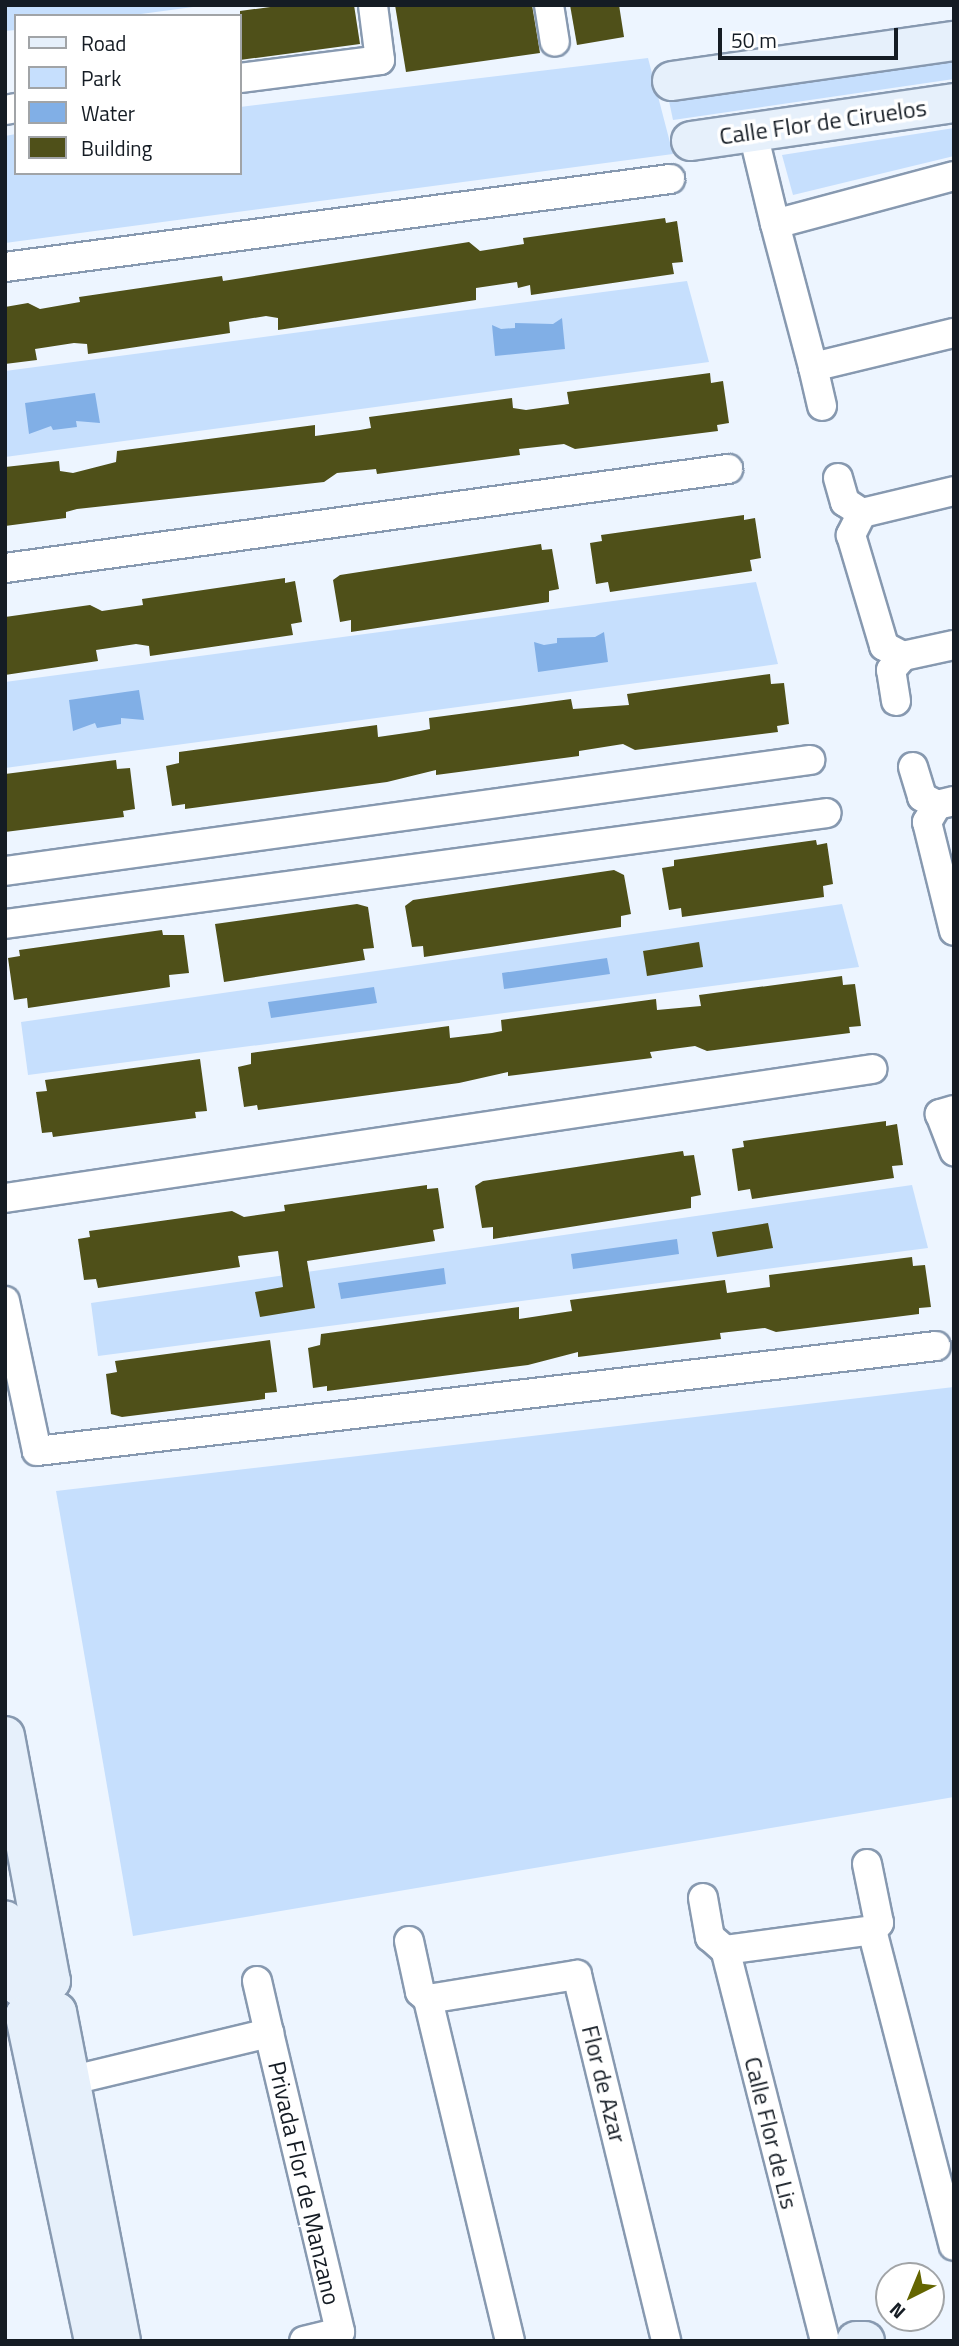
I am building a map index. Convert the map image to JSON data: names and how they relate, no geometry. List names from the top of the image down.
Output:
{
  "streets": {
    "main road": ["Calle Flor de Ciruelos"],
    "street": ["Flor de Azar", "Calle Flor de Lis", "Privada Flor de Manzano"]
  },
  "legend": [
    "Road",
    "Park",
    "Water",
    "Building"
  ],
  "scale_bar": "50 m",
  "north": "bottom left"
}
